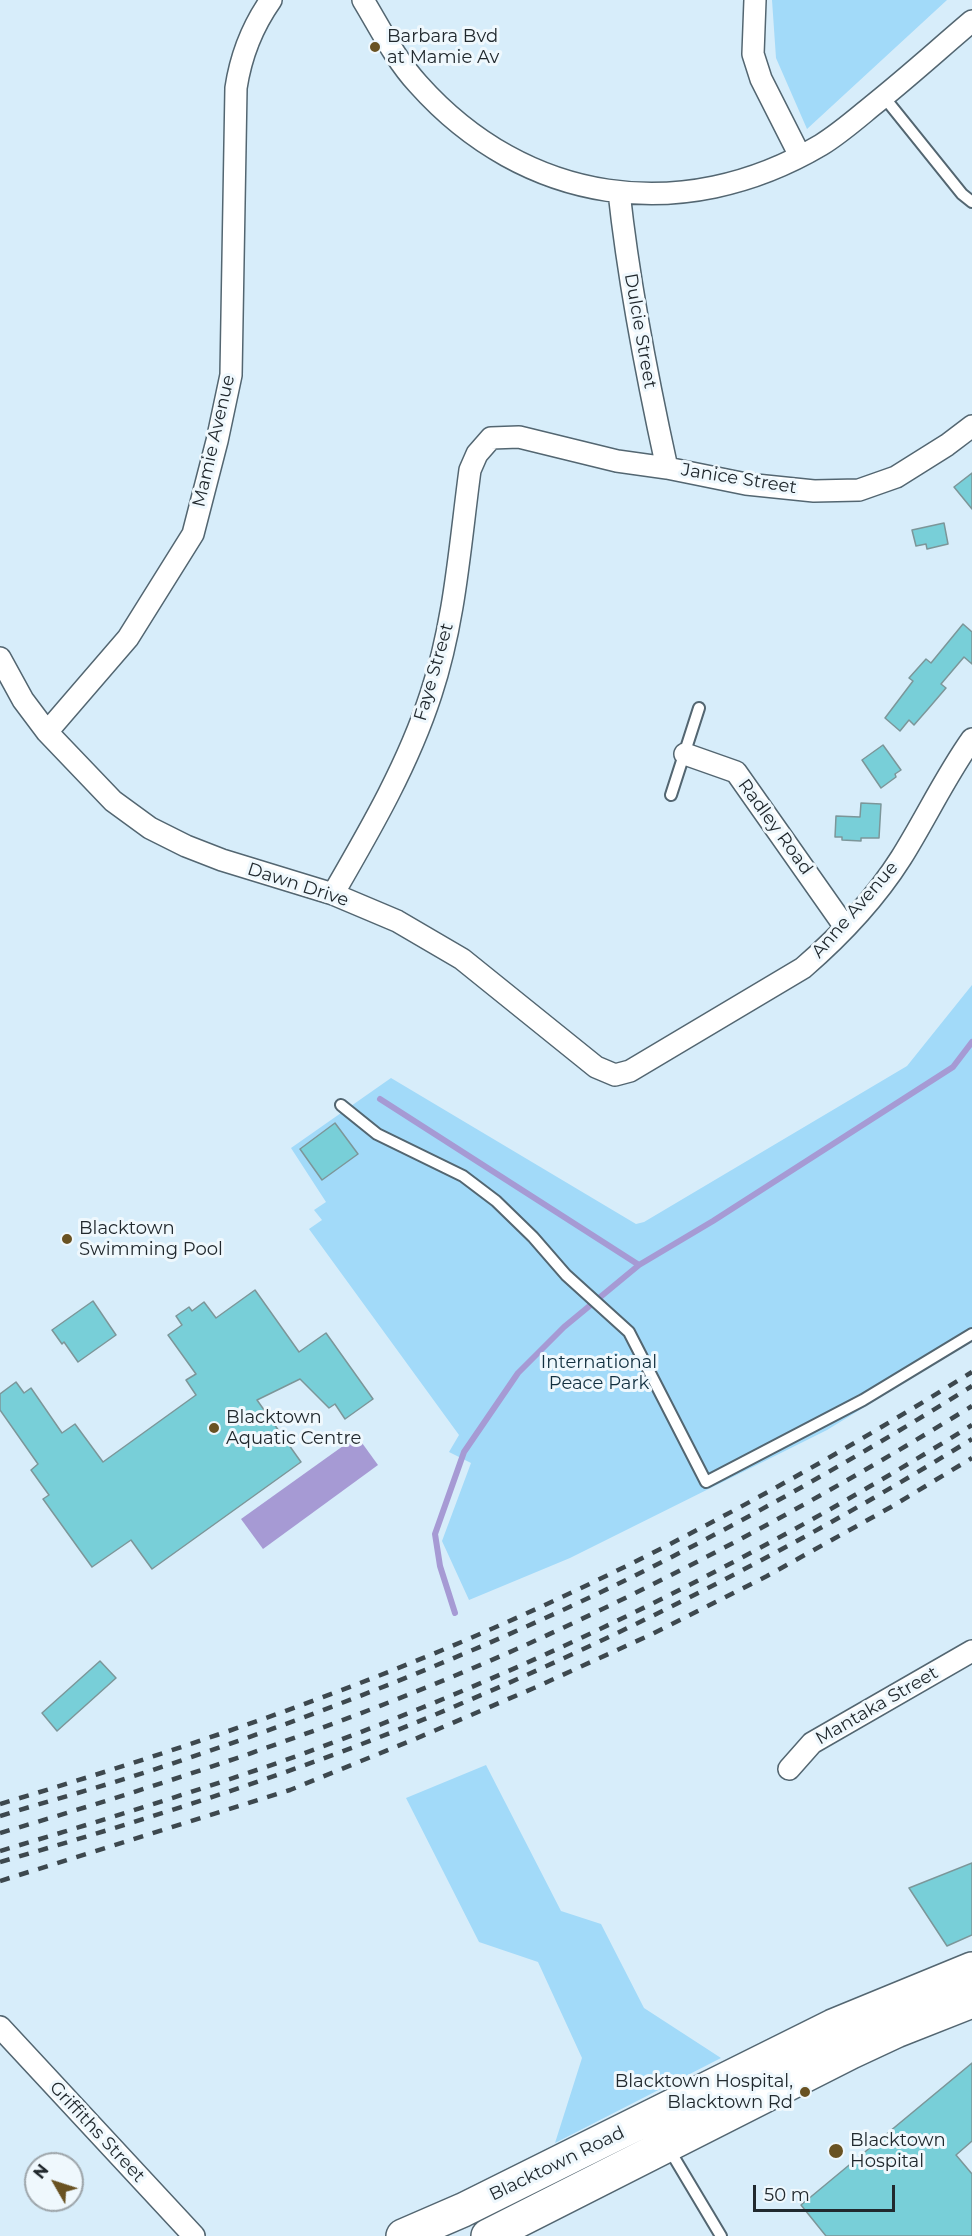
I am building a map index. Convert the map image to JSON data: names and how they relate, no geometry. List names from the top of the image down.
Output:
{
  "streets": {
    "main road": ["Blacktown Road"],
    "street": [
      "Dulcie Street",
      "Mamie Avenue",
      "Janice Street",
      "Faye Street",
      "Radley Road",
      "Dawn Drive",
      "Anne Avenue",
      "Mantaka Street",
      "Griffiths Street"
    ]
  },
  "crossings": [
    ["Dulcie Street", "Janice Street"],
    ["Mamie Avenue", "Dawn Drive"],
    ["Janice Street", "Faye Street"],
    ["Faye Street", "Dawn Drive"],
    ["Radley Road", "Anne Avenue"],
    ["Dawn Drive", "Anne Avenue"]
  ],
  "parks": ["International Peace Park"],
  "places": [
    "Barbara Bvd at Mamie Av",
    "Blacktown Swimming Pool",
    "Blacktown Aquatic Centre",
    "Blacktown Hospital, Blacktown Rd",
    "Blacktown Hospital"
  ],
  "scale_bar": "50 m",
  "north": "top left"
}
